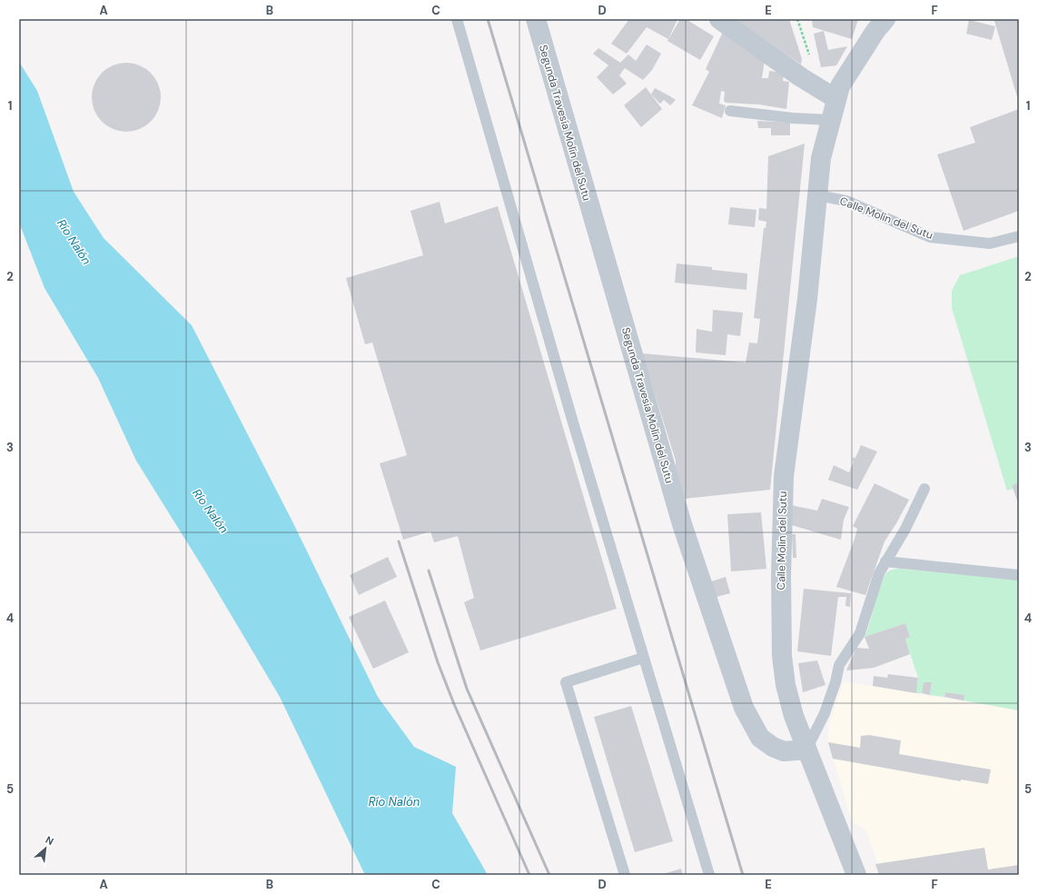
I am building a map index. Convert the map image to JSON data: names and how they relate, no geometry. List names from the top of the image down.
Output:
{
  "streets": {
    "street": ["Segunda Travesía Molín del Sutu", "Calle Molín del Sutu"]
  },
  "crossings": [
    ["Segunda Travesía Molín del Sutu", "Calle Molín del Sutu"]
  ],
  "water": ["Río Nalón"],
  "north": "top right",
  "grid": {
    "columns": [
      "A",
      "B",
      "C",
      "D",
      "E",
      "F"
    ],
    "rows": [
      "1",
      "2",
      "3",
      "4",
      "5"
    ]
  }
}
